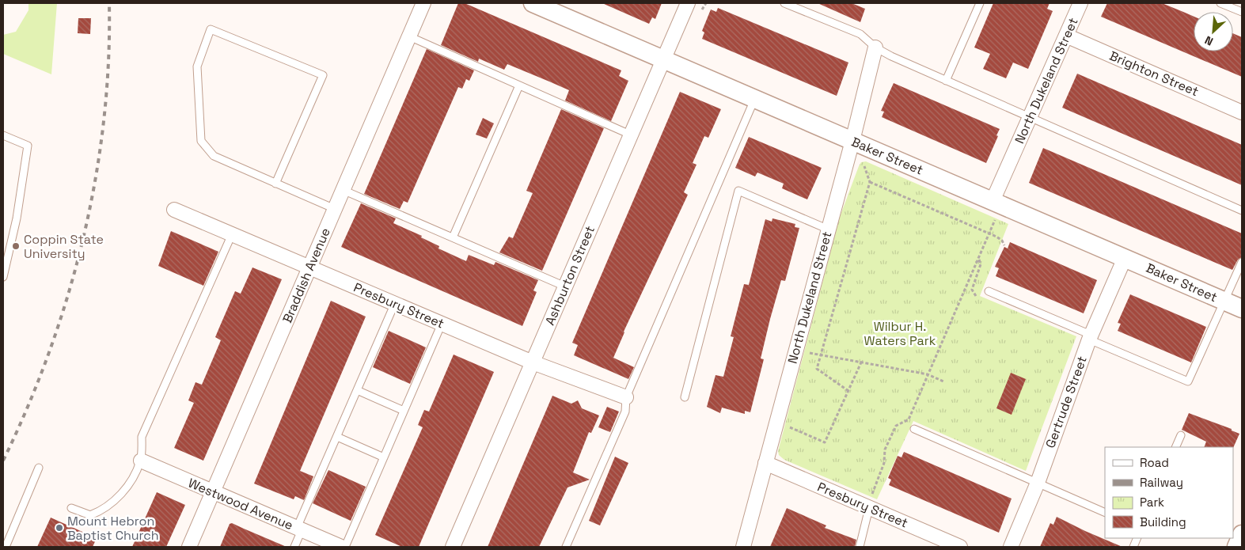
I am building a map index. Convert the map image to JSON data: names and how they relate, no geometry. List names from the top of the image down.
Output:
{
  "streets": {
    "street": [
      "Brighton Street",
      "North Dukeland Street",
      "Baker Street",
      "Braddish Avenue",
      "Ashburton Street",
      "Presbury Street",
      "Gertrude Street",
      "Westwood Avenue"
    ]
  },
  "crossings": [
    ["Brighton Street", "North Dukeland Street"],
    ["North Dukeland Street", "Baker Street"],
    ["North Dukeland Street", "Presbury Street"],
    ["Baker Street", "Ashburton Street"],
    ["Baker Street", "Gertrude Street"],
    ["Braddish Avenue", "Presbury Street"],
    ["Braddish Avenue", "Westwood Avenue"],
    ["Ashburton Street", "Presbury Street"]
  ],
  "parks": ["Wilbur H. Waters Park"],
  "places": ["Coppin State University", "Mount Hebron Baptist Church"],
  "legend": [
    "Road",
    "Railway",
    "Park",
    "Building"
  ],
  "north": "bottom left"
}
